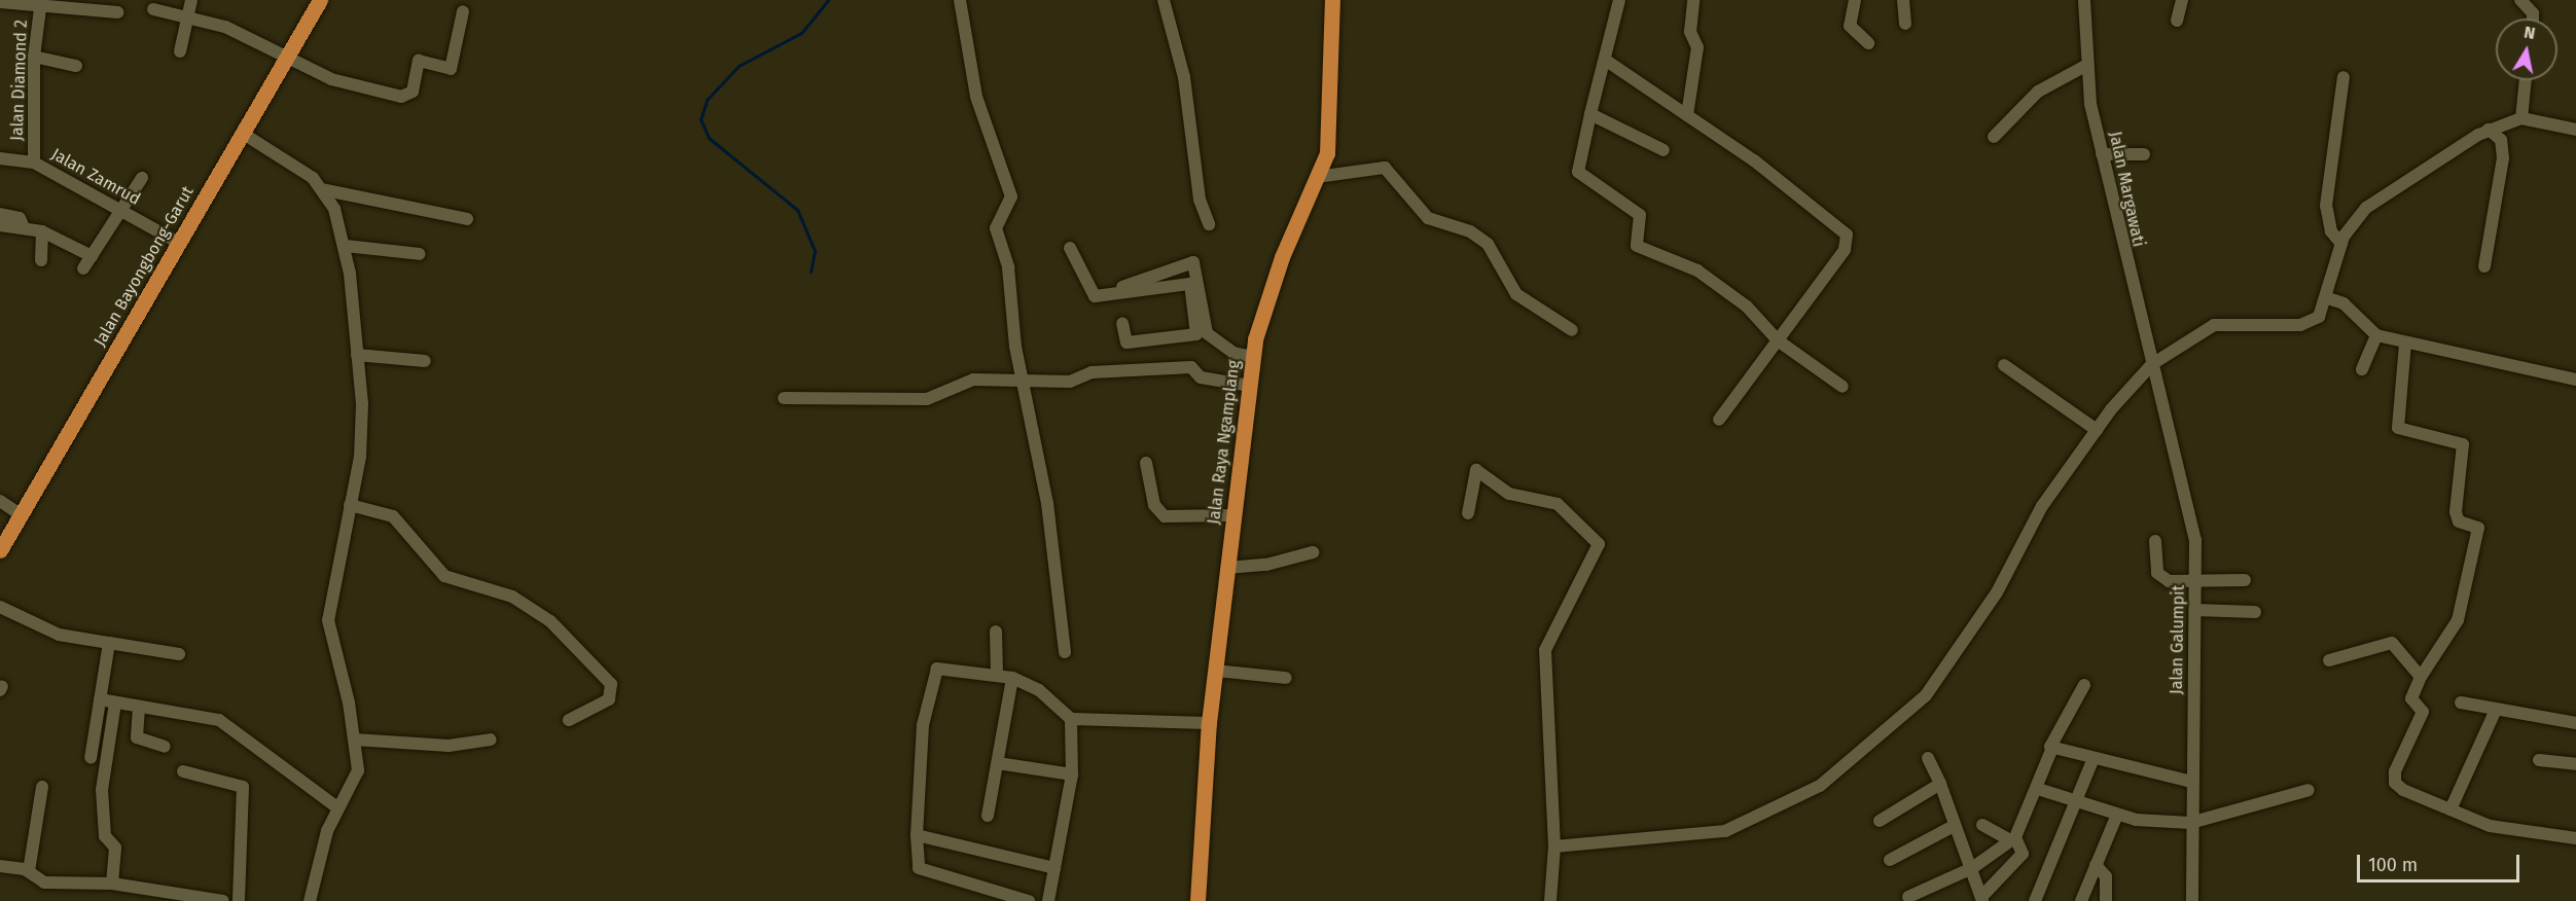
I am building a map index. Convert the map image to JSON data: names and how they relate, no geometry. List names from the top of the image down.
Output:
{
  "streets": {
    "main road": ["Jalan Bayongbong-Garut", "Jalan Raya Ngamplang"],
    "street": [
      "Jalan Diamond 2",
      "Jalan Zamrud",
      "Jalan Margawati",
      "Jalan Galumpit"
    ]
  },
  "crossings": [
    ["Jalan Diamond 2", "Jalan Zamrud"],
    ["Jalan Zamrud", "Jalan Bayongbong-Garut"],
    ["Jalan Margawati", "Jalan Galumpit"]
  ],
  "scale_bar": "100 m",
  "north": "top"
}
